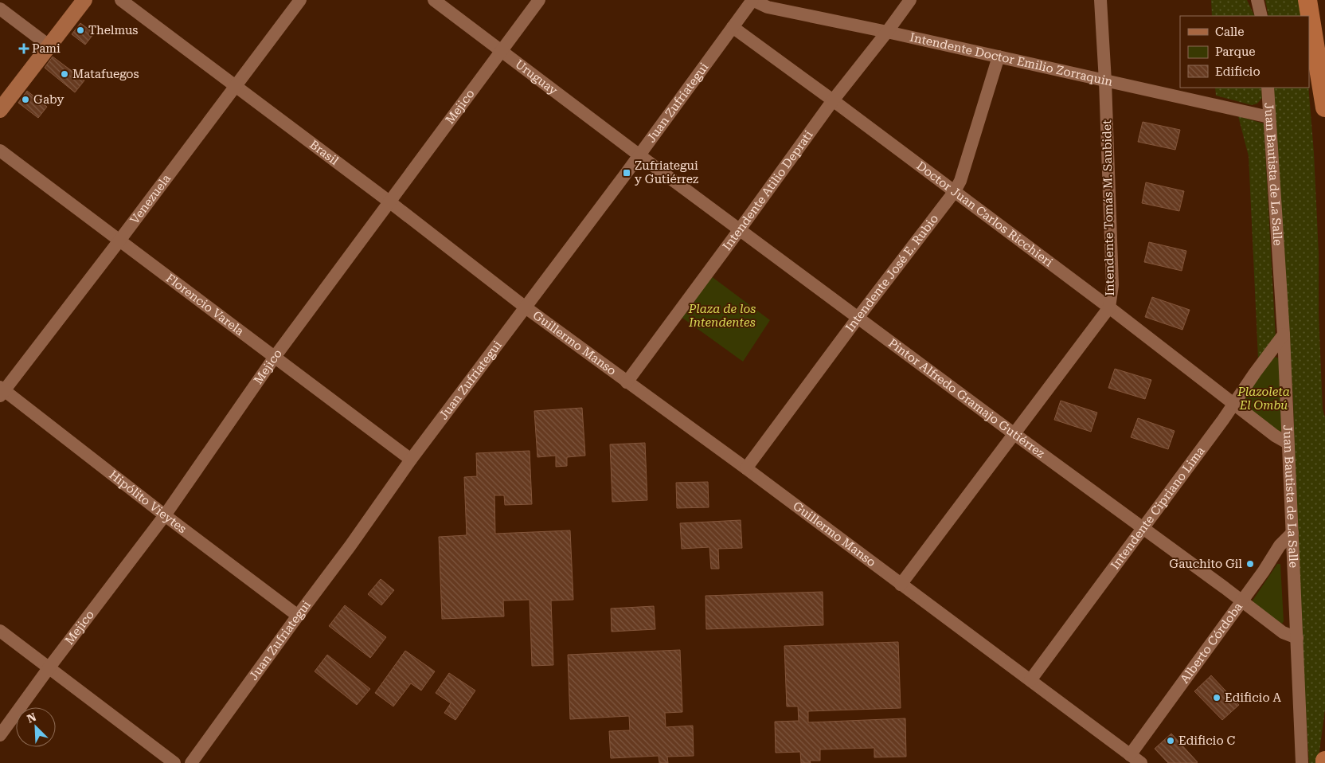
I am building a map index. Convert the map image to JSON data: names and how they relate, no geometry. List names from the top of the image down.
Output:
{
  "streets": {
    "street": [
      "Intendente Doctor Emilio Zorraquin",
      "Uruguay",
      "Juan Zufriategui",
      "Mejico",
      "Brasil",
      "Juan Bautista de La Salle",
      "Intendente Atilio Deprati",
      "Venezuela",
      "Intendente Tomás M. Saubidet",
      "Doctor Juan Carlos Ricchieri",
      "Intendente José E. Rubio",
      "Florencio Varela",
      "Guillermo Manso",
      "Pintor Alfredo Gramajo Gutiérrez",
      "Hipólito Vieytes",
      "Intendente Cipriano Lima",
      "Alberto Córdoba"
    ]
  },
  "crossings": [
    ["Intendente Doctor Emilio Zorraquin", "Juan Zufriategui"],
    ["Intendente Doctor Emilio Zorraquin", "Juan Bautista de La Salle"],
    ["Intendente Doctor Emilio Zorraquin", "Intendente Atilio Deprati"],
    ["Intendente Doctor Emilio Zorraquin", "Intendente Tomás M. Saubidet"],
    ["Intendente Doctor Emilio Zorraquin", "Intendente José E. Rubio"],
    ["Uruguay", "Juan Zufriategui"],
    ["Uruguay", "Mejico"],
    ["Uruguay", "Pintor Alfredo Gramajo Gutiérrez"],
    ["Juan Zufriategui", "Brasil"],
    ["Juan Zufriategui", "Doctor Juan Carlos Ricchieri"],
    ["Juan Zufriategui", "Florencio Varela"],
    ["Juan Zufriategui", "Guillermo Manso"],
    ["Juan Zufriategui", "Pintor Alfredo Gramajo Gutiérrez"],
    ["Juan Zufriategui", "Hipólito Vieytes"],
    ["Mejico", "Brasil"],
    ["Mejico", "Florencio Varela"],
    ["Mejico", "Hipólito Vieytes"],
    ["Brasil", "Venezuela"],
    ["Brasil", "Guillermo Manso"],
    ["Juan Bautista de La Salle", "Doctor Juan Carlos Ricchieri"],
    ["Juan Bautista de La Salle", "Pintor Alfredo Gramajo Gutiérrez"],
    ["Juan Bautista de La Salle", "Intendente Cipriano Lima"],
    ["Juan Bautista de La Salle", "Alberto Córdoba"],
    ["Intendente Atilio Deprati", "Doctor Juan Carlos Ricchieri"],
    ["Intendente Atilio Deprati", "Guillermo Manso"],
    ["Intendente Atilio Deprati", "Pintor Alfredo Gramajo Gutiérrez"],
    ["Venezuela", "Florencio Varela"],
    ["Venezuela", "Hipólito Vieytes"],
    ["Intendente Tomás M. Saubidet", "Doctor Juan Carlos Ricchieri"],
    ["Intendente Tomás M. Saubidet", "Guillermo Manso"],
    ["Intendente Tomás M. Saubidet", "Pintor Alfredo Gramajo Gutiérrez"],
    ["Doctor Juan Carlos Ricchieri", "Intendente José E. Rubio"],
    ["Doctor Juan Carlos Ricchieri", "Intendente Cipriano Lima"],
    ["Intendente José E. Rubio", "Guillermo Manso"],
    ["Intendente José E. Rubio", "Pintor Alfredo Gramajo Gutiérrez"],
    ["Guillermo Manso", "Intendente Cipriano Lima"],
    ["Guillermo Manso", "Alberto Córdoba"],
    ["Pintor Alfredo Gramajo Gutiérrez", "Intendente Cipriano Lima"],
    ["Pintor Alfredo Gramajo Gutiérrez", "Alberto Córdoba"]
  ],
  "parks": ["Plaza de los Intendentes", "Plazoleta El Ombú"],
  "places": {
    "other": [
      "Thelmus",
      "Matafuegos",
      "Gaby",
      "Gauchito Gil",
      "Edificio A",
      "Edificio C"
    ],
    "health": ["Pami"],
    "transit": ["Zufriategui y Gutiérrez"]
  },
  "legend": ["Calle", "Parque", "Edificio"],
  "north": "top left"
}
